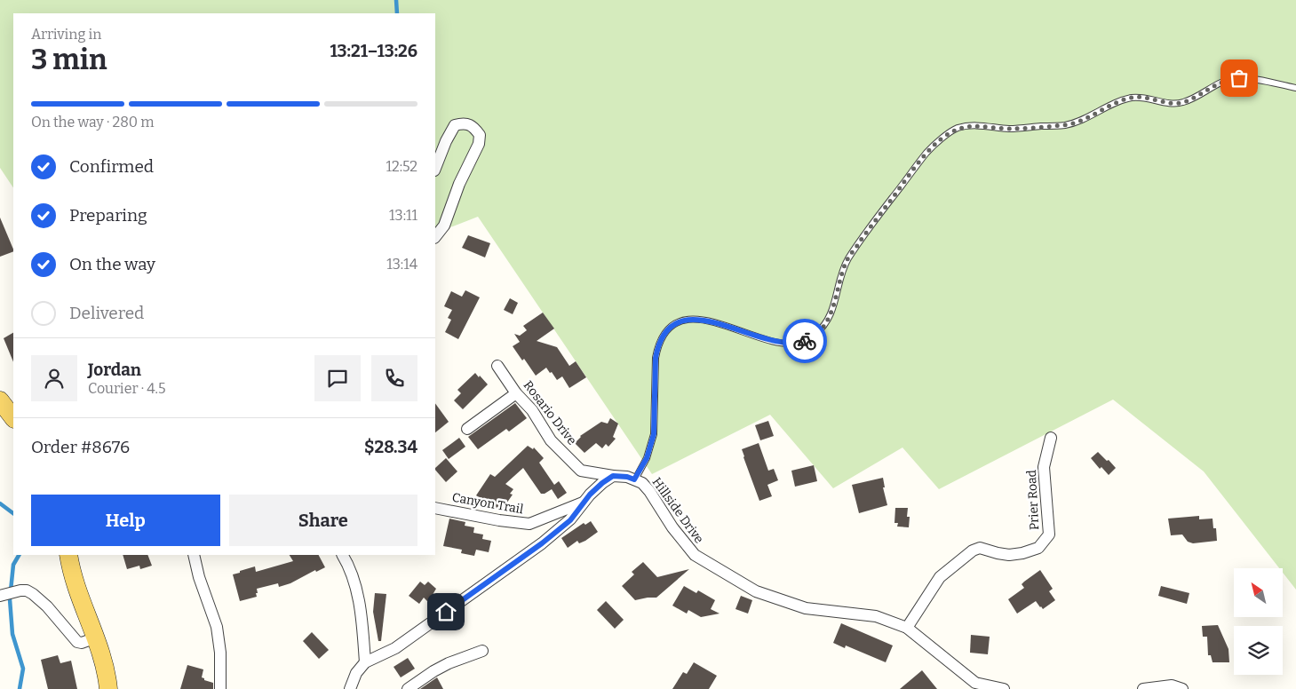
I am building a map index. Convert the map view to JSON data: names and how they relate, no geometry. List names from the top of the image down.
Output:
{
  "streets": {
    "street": [
      "Rosario Drive",
      "Prier Road",
      "Canyon Trail",
      "Hillside Drive"
    ]
  },
  "crossings": [
    ["Rosario Drive", "Hillside Drive"],
    ["Prier Road", "Hillside Drive"]
  ],
  "north": "top left",
  "page": {
    "heading": ["3 min", "Arriving in", "13:21–13:26"],
    "panel": [
      "Jordan",
      "Courier · 4.5",
      "Order #8676",
      "$28.34"
    ],
    "bar": "On the way · 280 m",
    "list": [
      ["Confirmed", "12:52"],
      ["Preparing", "13:11"],
      ["On the way", "13:14"],
      "Delivered"
    ],
    "buttons": ["Help", "Share"]
  }
}
